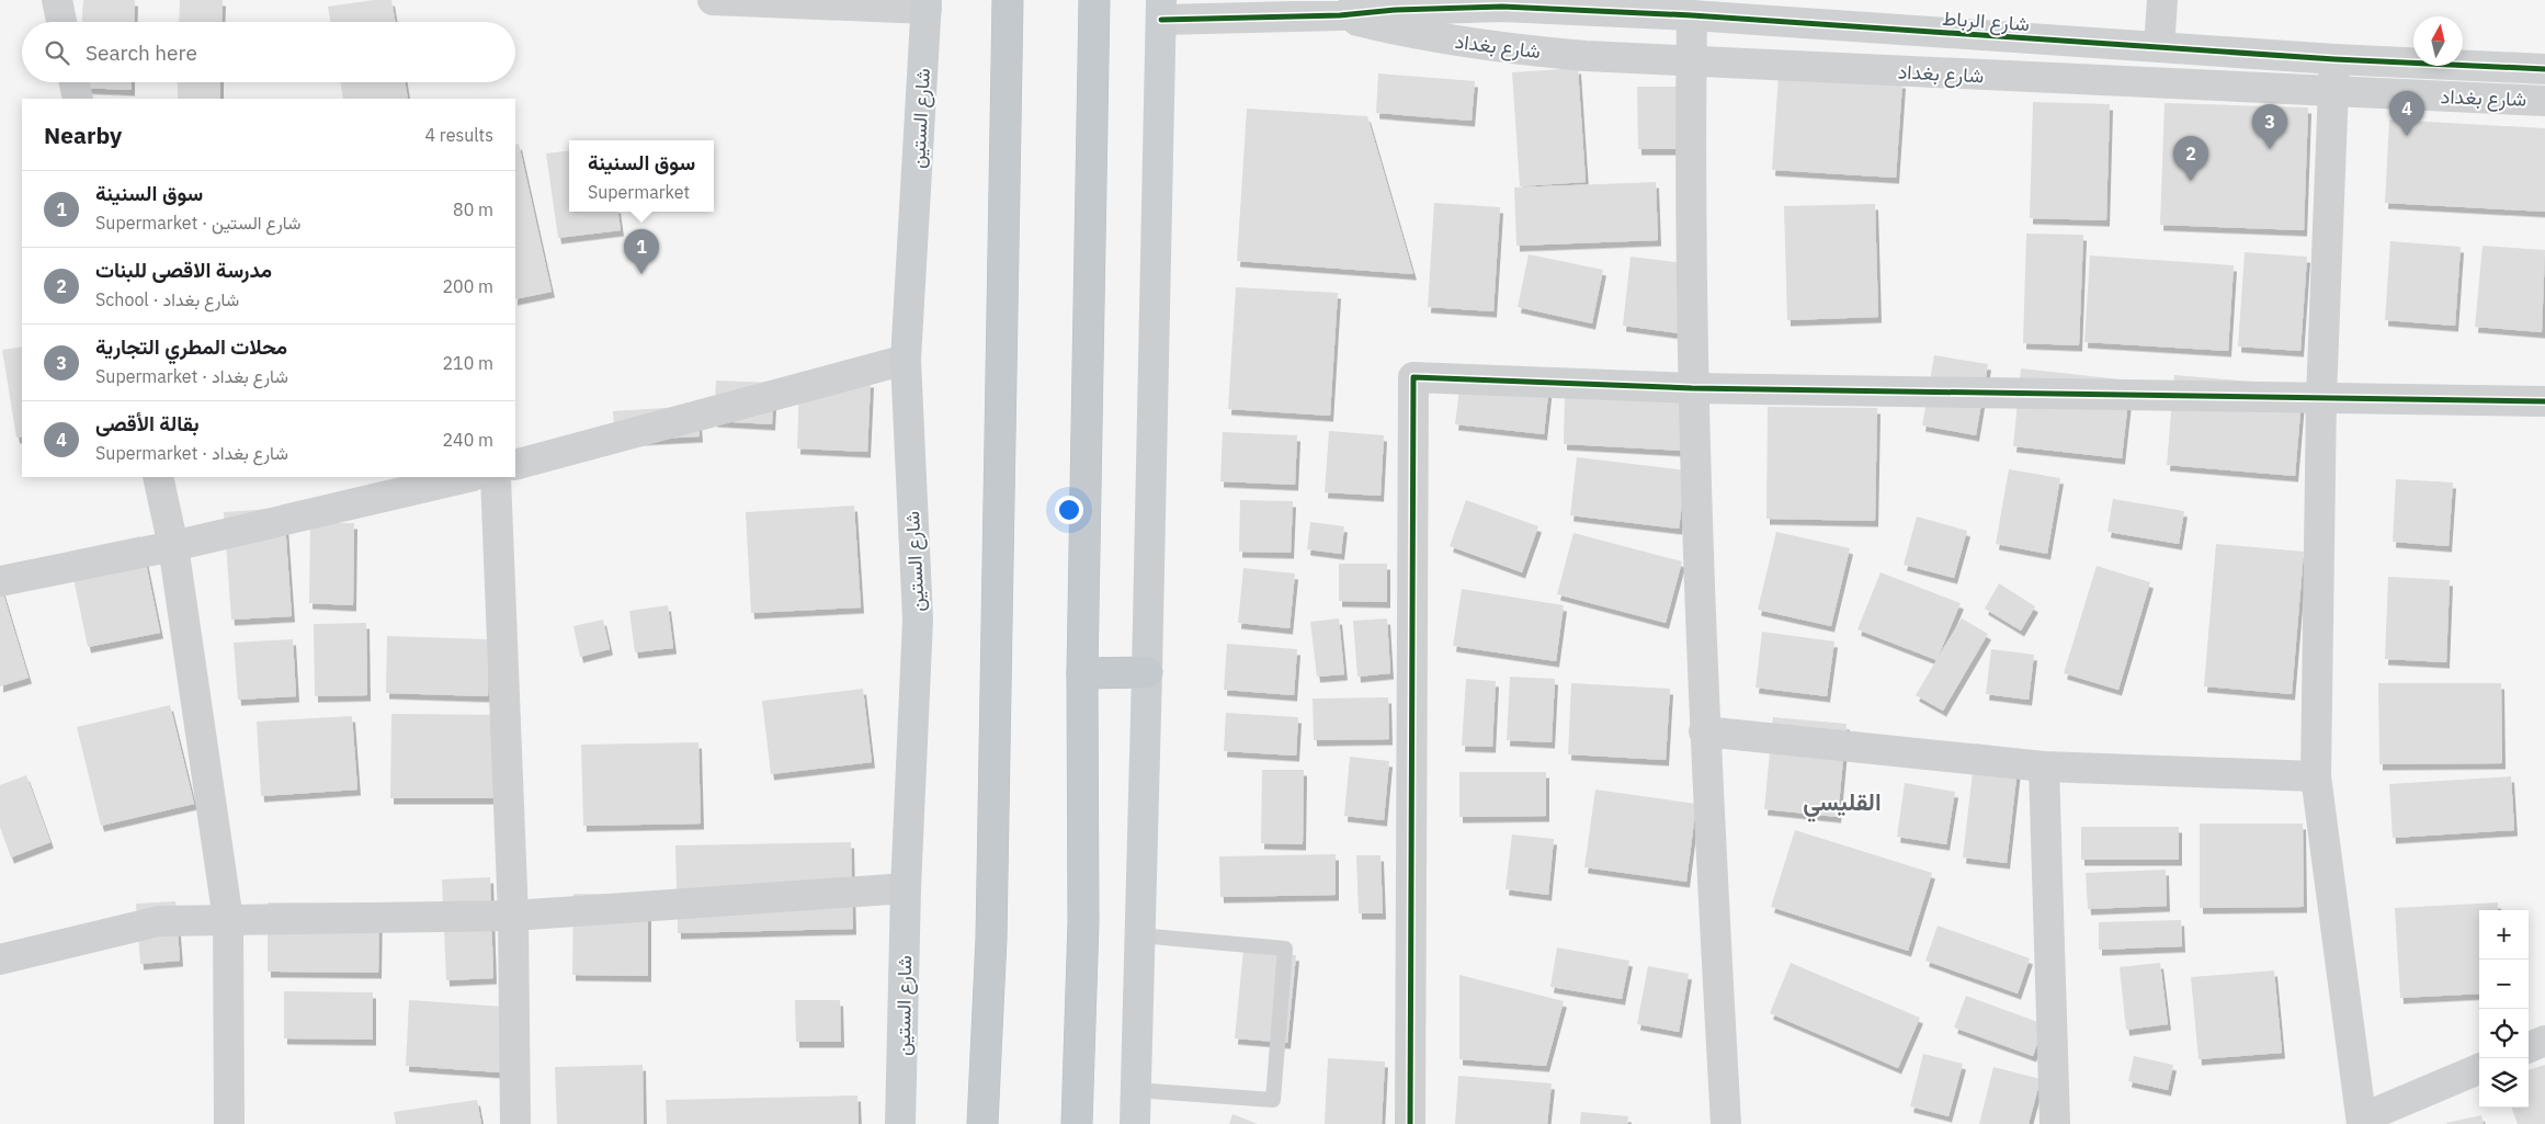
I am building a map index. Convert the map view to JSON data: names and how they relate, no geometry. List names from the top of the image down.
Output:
{
  "streets": {
    "main road": ["شارع الستين"],
    "street": ["شارع الرباط", "شارع بغداد"]
  },
  "crossings": [
    ["شارع الرباط", "شارع بغداد"]
  ],
  "districts": ["القليسي"],
  "north": "top",
  "page": {
    "search": "Search here",
    "pins": [
      "4",
      "3",
      "2",
      "1"
    ],
    "heading": ["Nearby", "4 results"],
    "popup": ["سوق السنينة", "Supermarket"],
    "list": [
      {
        "mark": "1",
        "name": "سوق السنينة",
        "note": "Supermarket · شارع الستين",
        "value": "80 m"
      },
      {
        "mark": "2",
        "name": "مدرسة الاقصى للبنات",
        "note": "School · شارع بغداد",
        "value": "200 m"
      },
      {
        "mark": "3",
        "name": "محلات المطري التجارية",
        "note": "Supermarket · شارع بغداد",
        "value": "210 m"
      },
      {
        "mark": "4",
        "name": "بقالة الأقصى",
        "note": "Supermarket · شارع بغداد",
        "value": "240 m"
      }
    ],
    "map_buttons": ["+", "−"]
  }
}
